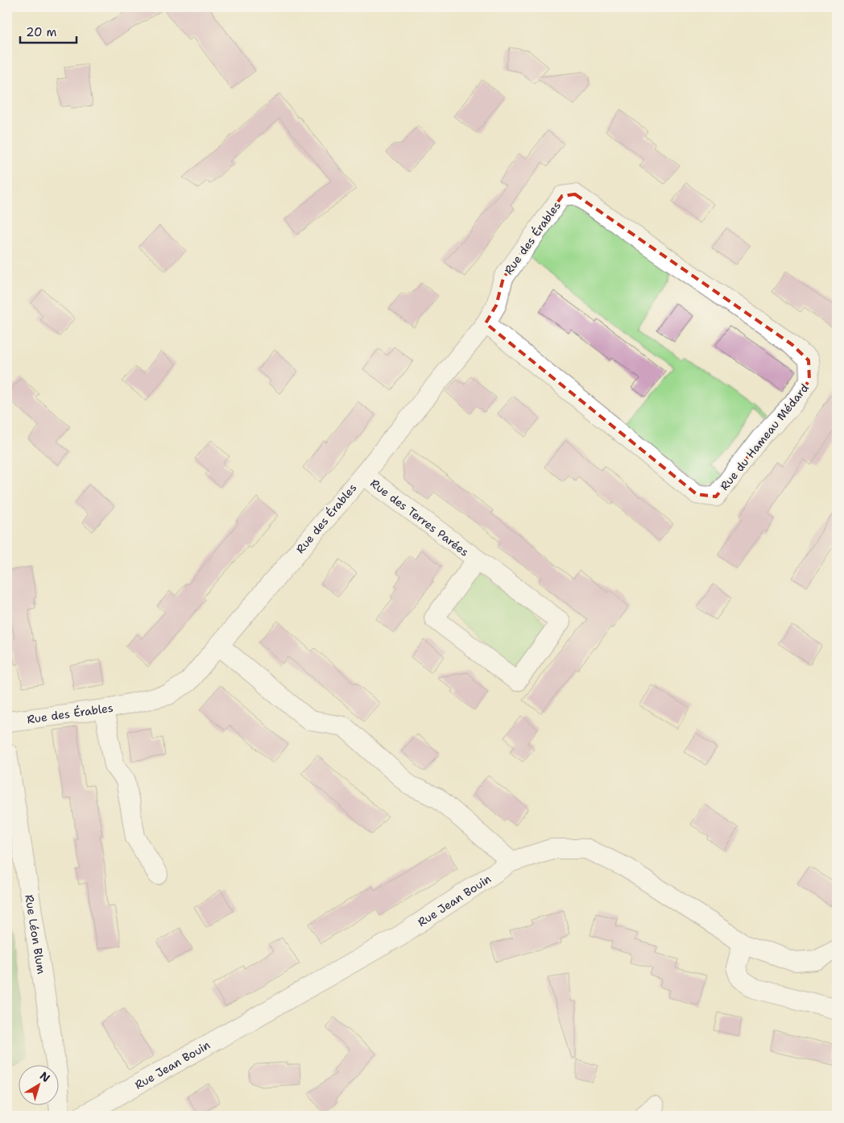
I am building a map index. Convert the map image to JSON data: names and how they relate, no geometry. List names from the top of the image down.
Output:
{
  "streets": {
    "street": [
      "Rue des Érables",
      "Rue du Hameau Médard",
      "Rue des Terres Parées",
      "Rue Jean Bouin",
      "Rue Léon Blum"
    ]
  },
  "crossings": [
    ["Rue des Érables", "Rue du Hameau Médard"],
    ["Rue des Érables", "Rue des Terres Parées"]
  ],
  "scale_bar": "20 m",
  "north": "top right"
}
